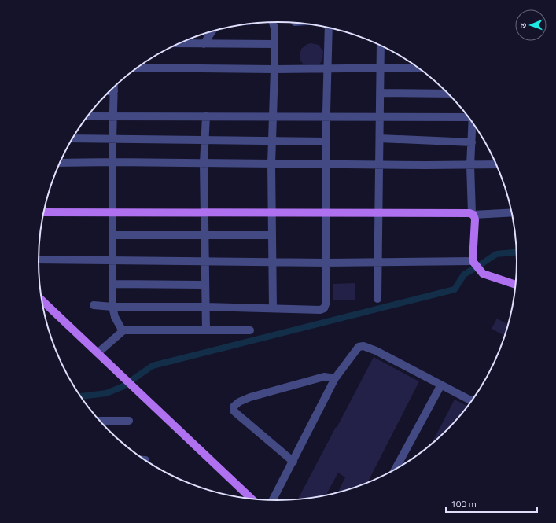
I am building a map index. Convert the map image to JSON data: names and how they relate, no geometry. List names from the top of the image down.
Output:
{
  "scale_bar": "100 m",
  "north": "left"
}
